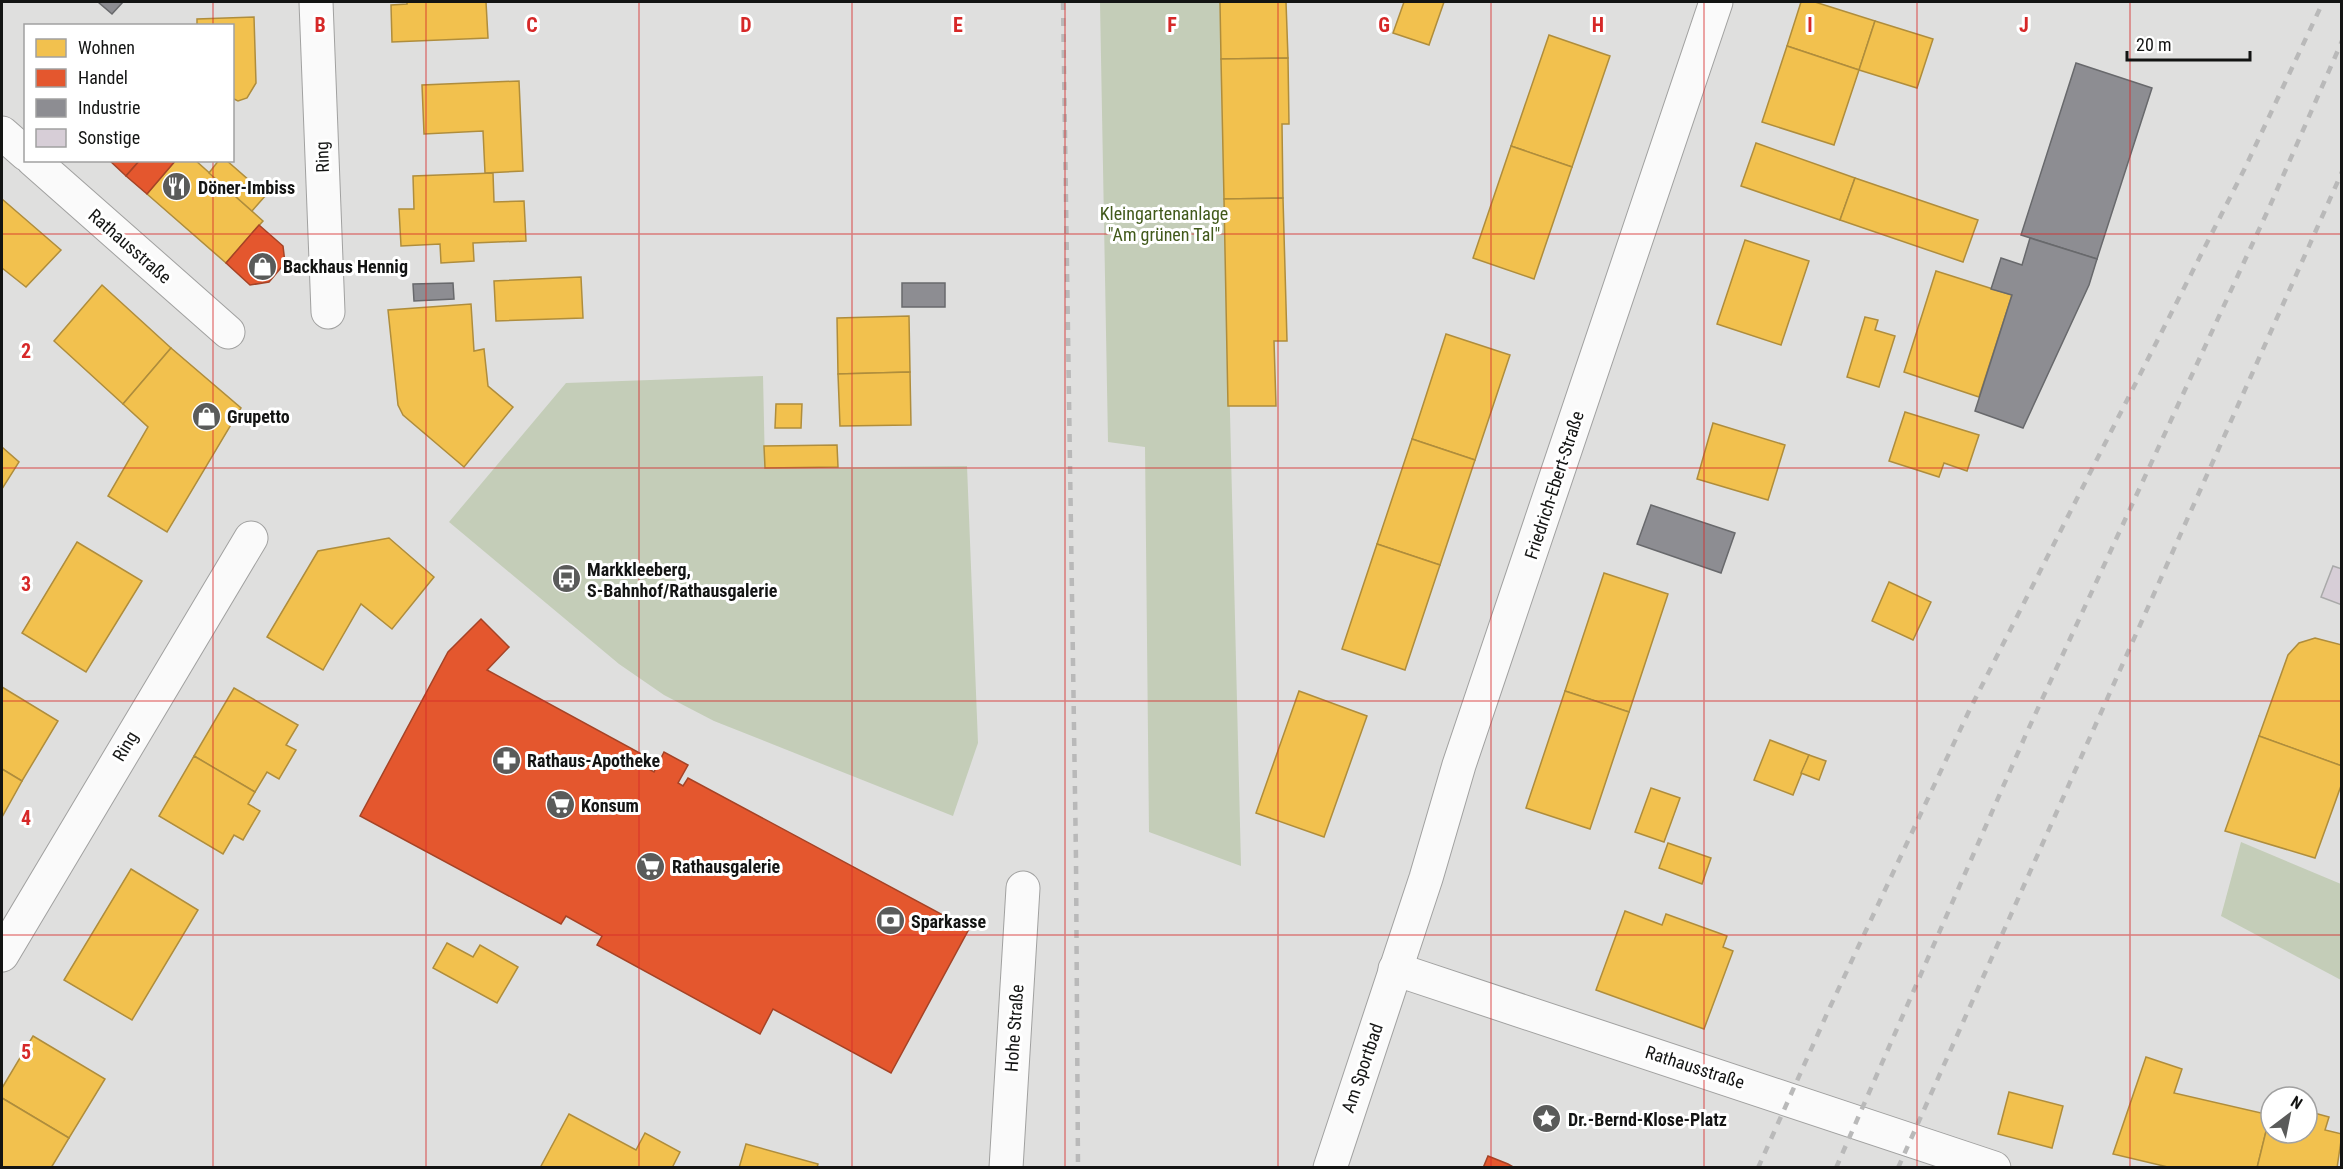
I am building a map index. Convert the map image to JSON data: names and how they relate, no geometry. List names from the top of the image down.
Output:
{
  "streets": {
    "street": [
      "Ring",
      "Rathausstraße",
      "Friedrich-Ebert-Straße",
      "Hohe Straße",
      "Am Sportbad"
    ]
  },
  "crossings": [
    ["Rathausstraße", "Friedrich-Ebert-Straße"],
    ["Rathausstraße", "Am Sportbad"],
    ["Friedrich-Ebert-Straße", "Am Sportbad"]
  ],
  "parks": ["Kleingartenanlage \"Am grünen Tal\""],
  "places": {
    "restaurant": ["Döner-Imbiss"],
    "shop": ["Backhaus Hennig", "Grupetto"],
    "bus stop": ["Markkleeberg, S-Bahnhof/Rathausgalerie"],
    "pharmacy": ["Rathaus-Apotheke"],
    "supermarket": ["Konsum", "Rathausgalerie"],
    "bank": ["Sparkasse"],
    "place": ["Dr.-Bernd-Klose-Platz"]
  },
  "legend": [
    "Wohnen",
    "Handel",
    "Industrie",
    "Sonstige"
  ],
  "scale_bar": "20 m",
  "north": "top right",
  "grid": {
    "columns": [
      "B",
      "C",
      "D",
      "E",
      "F",
      "G",
      "H",
      "I",
      "J"
    ],
    "rows": [
      "2",
      "3",
      "4",
      "5"
    ]
  }
}
